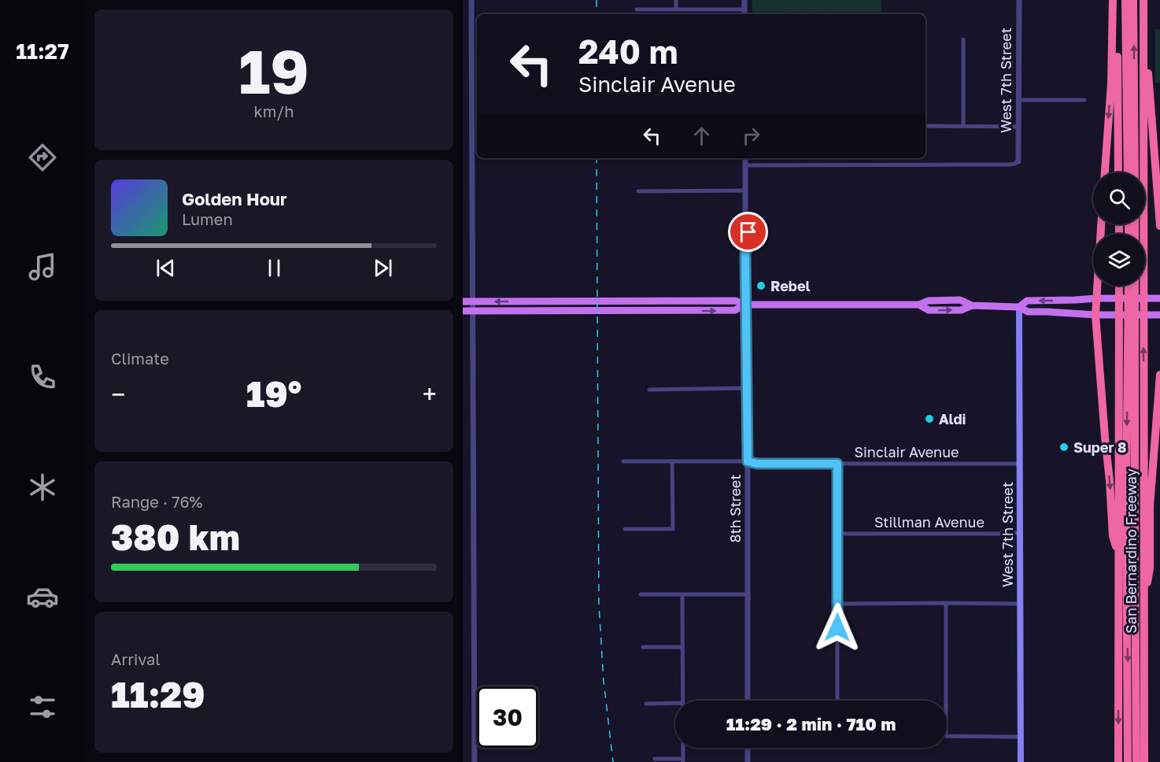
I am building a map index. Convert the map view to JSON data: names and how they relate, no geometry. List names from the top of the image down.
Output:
{
  "streets": {
    "highway": ["San Bernardino Freeway"],
    "main road": ["West 7th Street"],
    "street": ["Sinclair Avenue", "8th Street", "Stillman Avenue"]
  },
  "crossings": [
    ["West 7th Street", "Sinclair Avenue"],
    ["West 7th Street", "Stillman Avenue"],
    ["Sinclair Avenue", "8th Street"]
  ],
  "places": ["Rebel", "Aldi", "Super 8"],
  "page": {
    "tabs": "11:27",
    "tile": [
      ["19", "km/h"],
      "Climate",
      ["Range · 76%", "380 km"],
      ["Arrival", "11:29"]
    ],
    "turn": ["240 m", "Sinclair Avenue"],
    "song": ["Golden Hour", "Lumen"],
    "heat": ["−", "19°", "+"],
    "limit": "30",
    "trip": "11:29 · 2 min · 710 m"
  }
}
